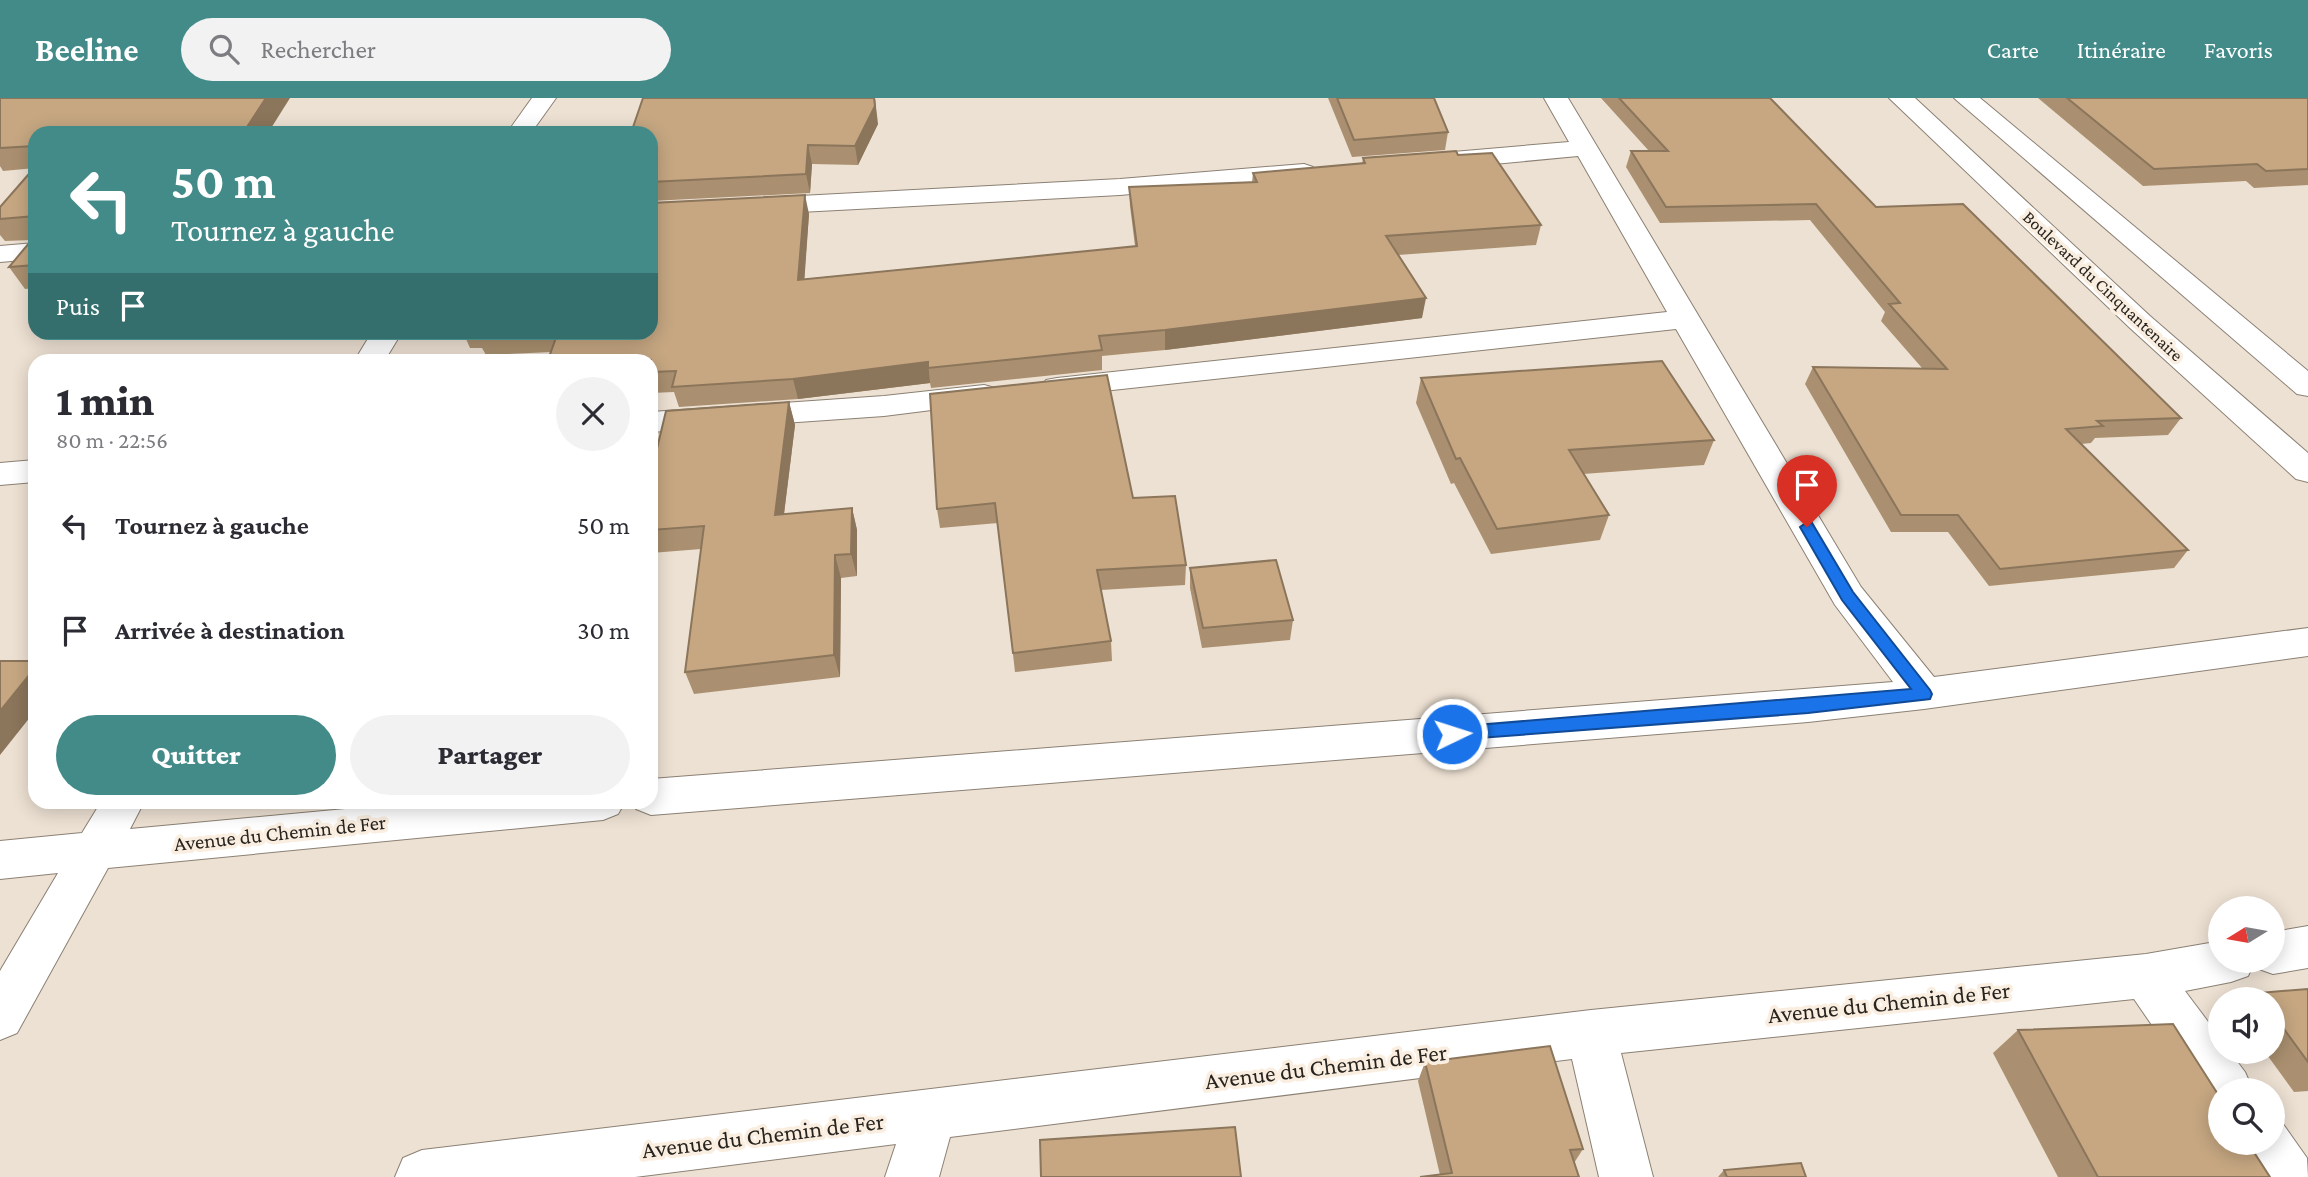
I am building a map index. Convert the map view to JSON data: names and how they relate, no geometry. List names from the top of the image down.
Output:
{
  "streets": {
    "street": ["Boulevard du Cinquantenaire", "Avenue du Chemin de Fer"]
  },
  "north": "left",
  "page": {
    "header": "Beeline",
    "search": "Rechercher",
    "nav": ["Carte", "Itinéraire", "Favoris"],
    "turn": ["50 m", "Tournez à gauche"],
    "then": "Puis",
    "heading": ["1 min", "80 m · 22:56"],
    "list": [
      {
        "name": "Tournez à gauche",
        "value": "50 m"
      },
      {
        "name": "Arrivée à destination",
        "value": "30 m"
      }
    ],
    "buttons": ["Quitter", "Partager"]
  }
}
